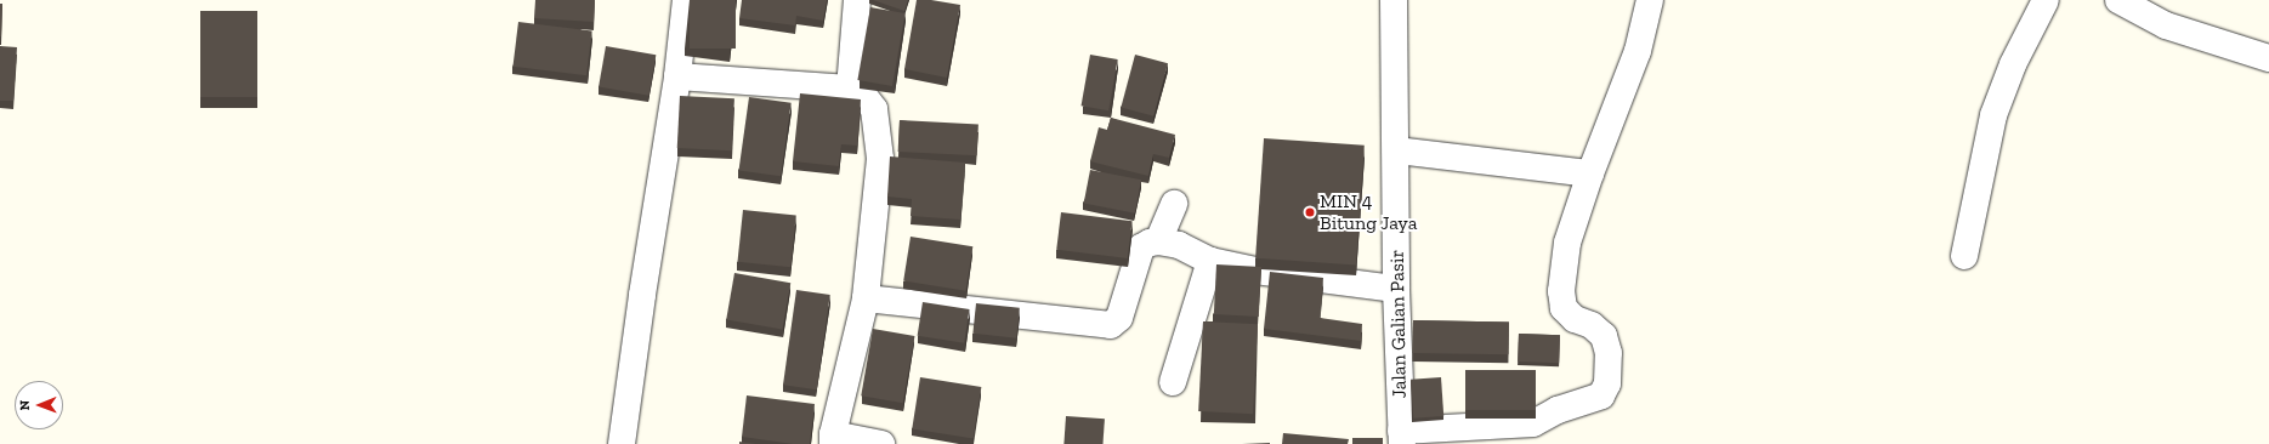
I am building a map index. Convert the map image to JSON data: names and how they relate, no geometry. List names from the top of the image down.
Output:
{
  "streets": {
    "street": ["Jalan Galian Pasir"]
  },
  "places": ["MIN 4 Bitung Jaya"],
  "north": "left"
}
